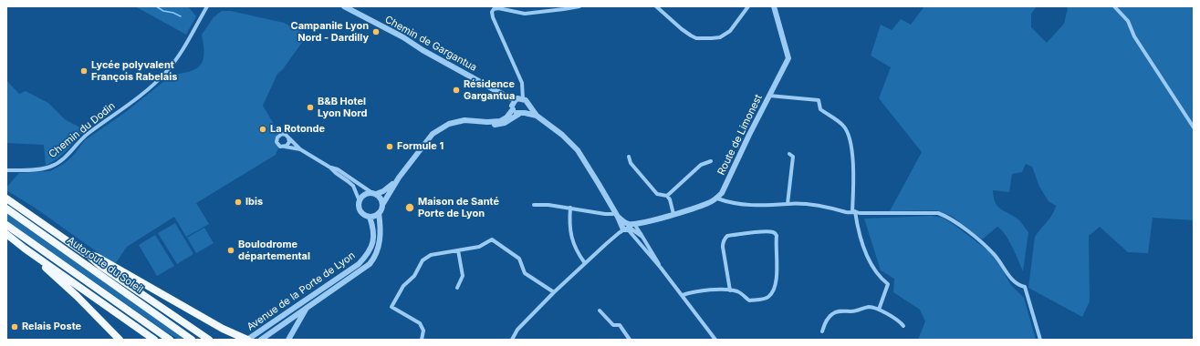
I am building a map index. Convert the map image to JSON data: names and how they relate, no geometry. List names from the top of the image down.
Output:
{
  "streets": {
    "highway": ["Autoroute du Soleil"],
    "street": [
      "Chemin de Gargantua",
      "Chemin du Dodin",
      "Route de Limonest",
      "Avenue de la Porte de Lyon"
    ]
  },
  "places": [
    "Campanile Lyon Nord - Dardilly",
    "Lycée polyvalent François Rabelais",
    "Résidence Gargantua",
    "B&B Hotel Lyon Nord",
    "La Rotonde",
    "Formule 1",
    "Ibis",
    "Maison de Santé Porte de Lyon",
    "Boulodrome départemental",
    "Relais Poste"
  ]
}
